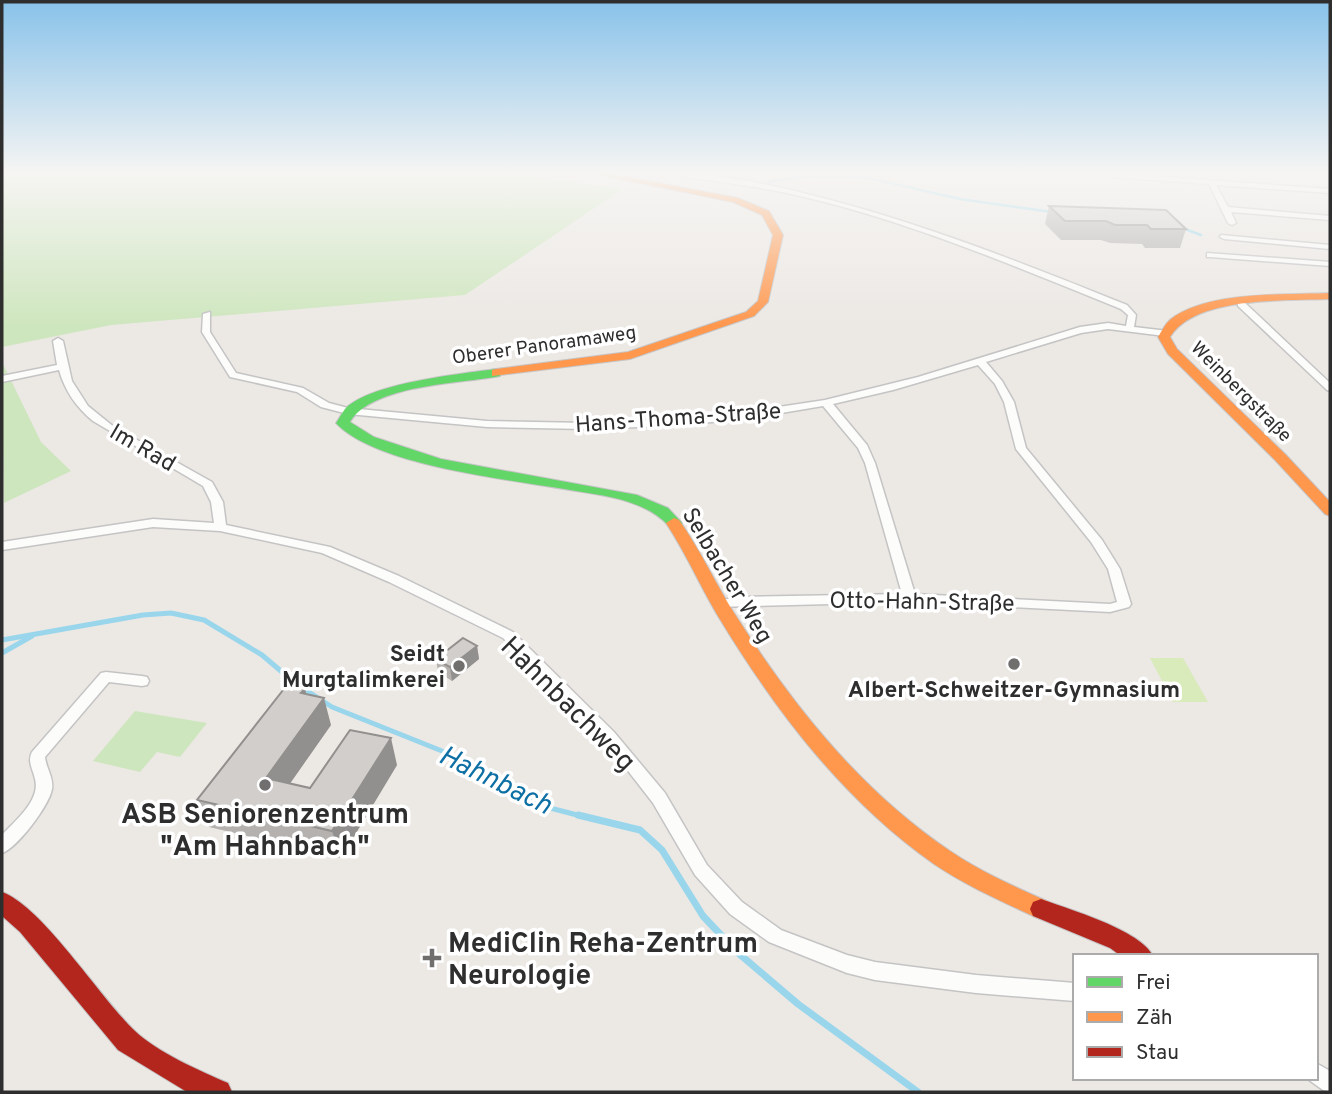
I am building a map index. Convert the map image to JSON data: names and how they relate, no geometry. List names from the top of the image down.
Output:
{
  "streets": {
    "street": [
      "Oberer Panoramaweg",
      "Weinbergstraße",
      "Hans-Thoma-Straße",
      "Im Rad",
      "Selbacher Weg",
      "Otto-Hahn-Straße",
      "Hahnbachweg"
    ]
  },
  "crossings": [
    ["Oberer Panoramaweg", "Hans-Thoma-Straße"],
    ["Oberer Panoramaweg", "Selbacher Weg"],
    ["Weinbergstraße", "Hans-Thoma-Straße"],
    ["Hans-Thoma-Straße", "Selbacher Weg"],
    ["Hans-Thoma-Straße", "Otto-Hahn-Straße"],
    ["Im Rad", "Hahnbachweg"],
    ["Selbacher Weg", "Otto-Hahn-Straße"]
  ],
  "water": ["Hahnbach"],
  "places": {
    "other": ["Albert-Schweitzer-Gymnasium", "Seidt Murgtalimkerei", "ASB Seniorenzentrum \"Am Hahnbach\""],
    "health": ["MediClin Reha-Zentrum Neurologie"]
  },
  "legend": ["Frei", "Zäh", "Stau"]
}
